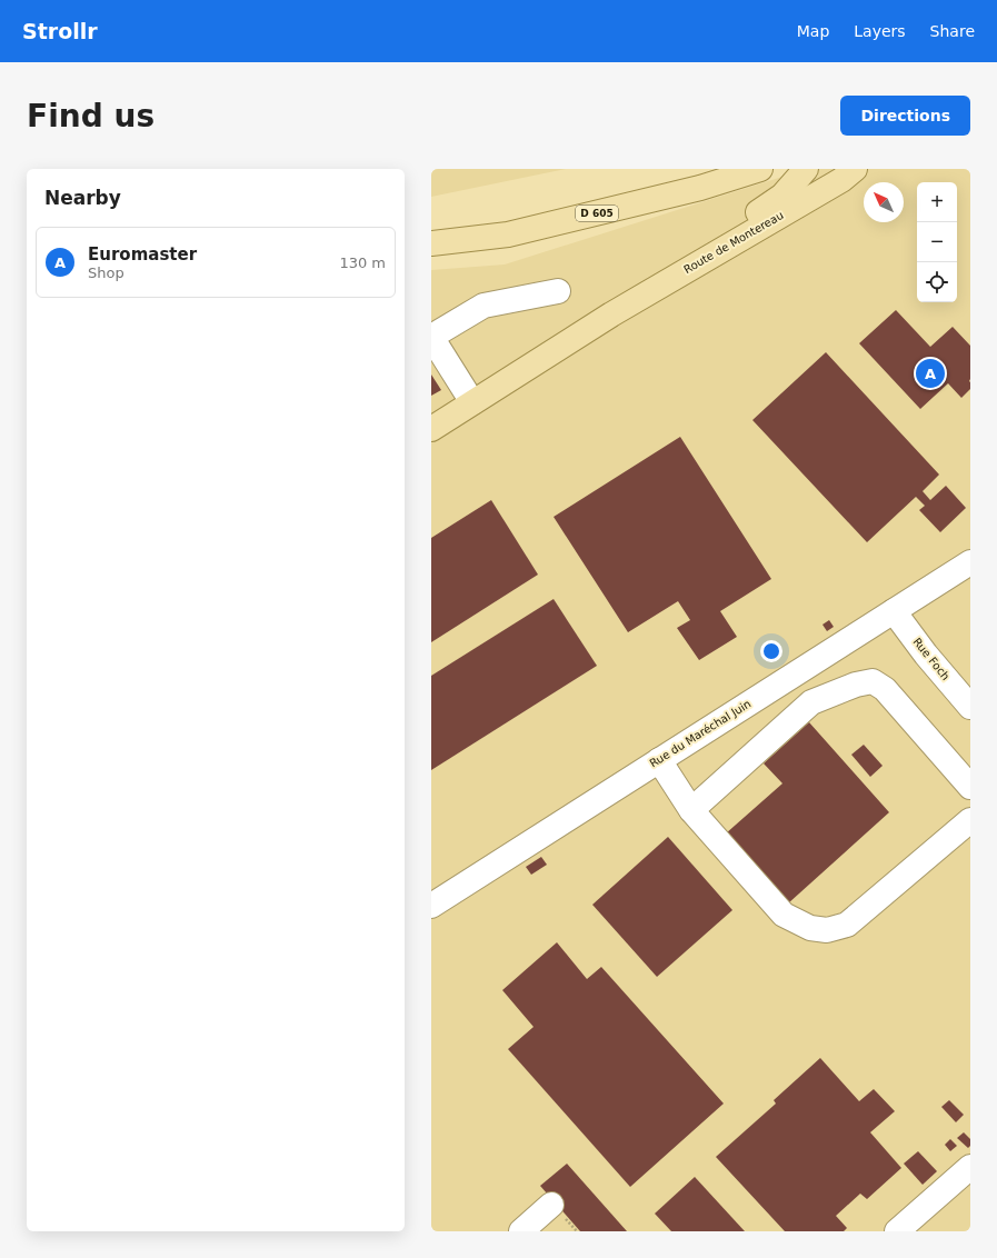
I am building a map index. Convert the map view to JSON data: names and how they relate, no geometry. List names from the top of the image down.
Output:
{
  "streets": {
    "main road": ["D 605", "Route de Montereau"],
    "street": ["Rue Foch", "Rue du Maréchal Juin"]
  },
  "crossings": [
    ["Rue Foch", "Rue du Maréchal Juin"]
  ],
  "north": "top left",
  "page": {
    "header": "Strollr",
    "nav": ["Map", "Layers", "Share"],
    "buttons": "Directions",
    "title": "Find us",
    "heading": "Nearby",
    "map_buttons": ["+", "−"],
    "list": [
      {
        "mark": "A",
        "name": "Euromaster",
        "note": "Shop",
        "value": "130 m"
      }
    ],
    "pins": "A"
  }
}
